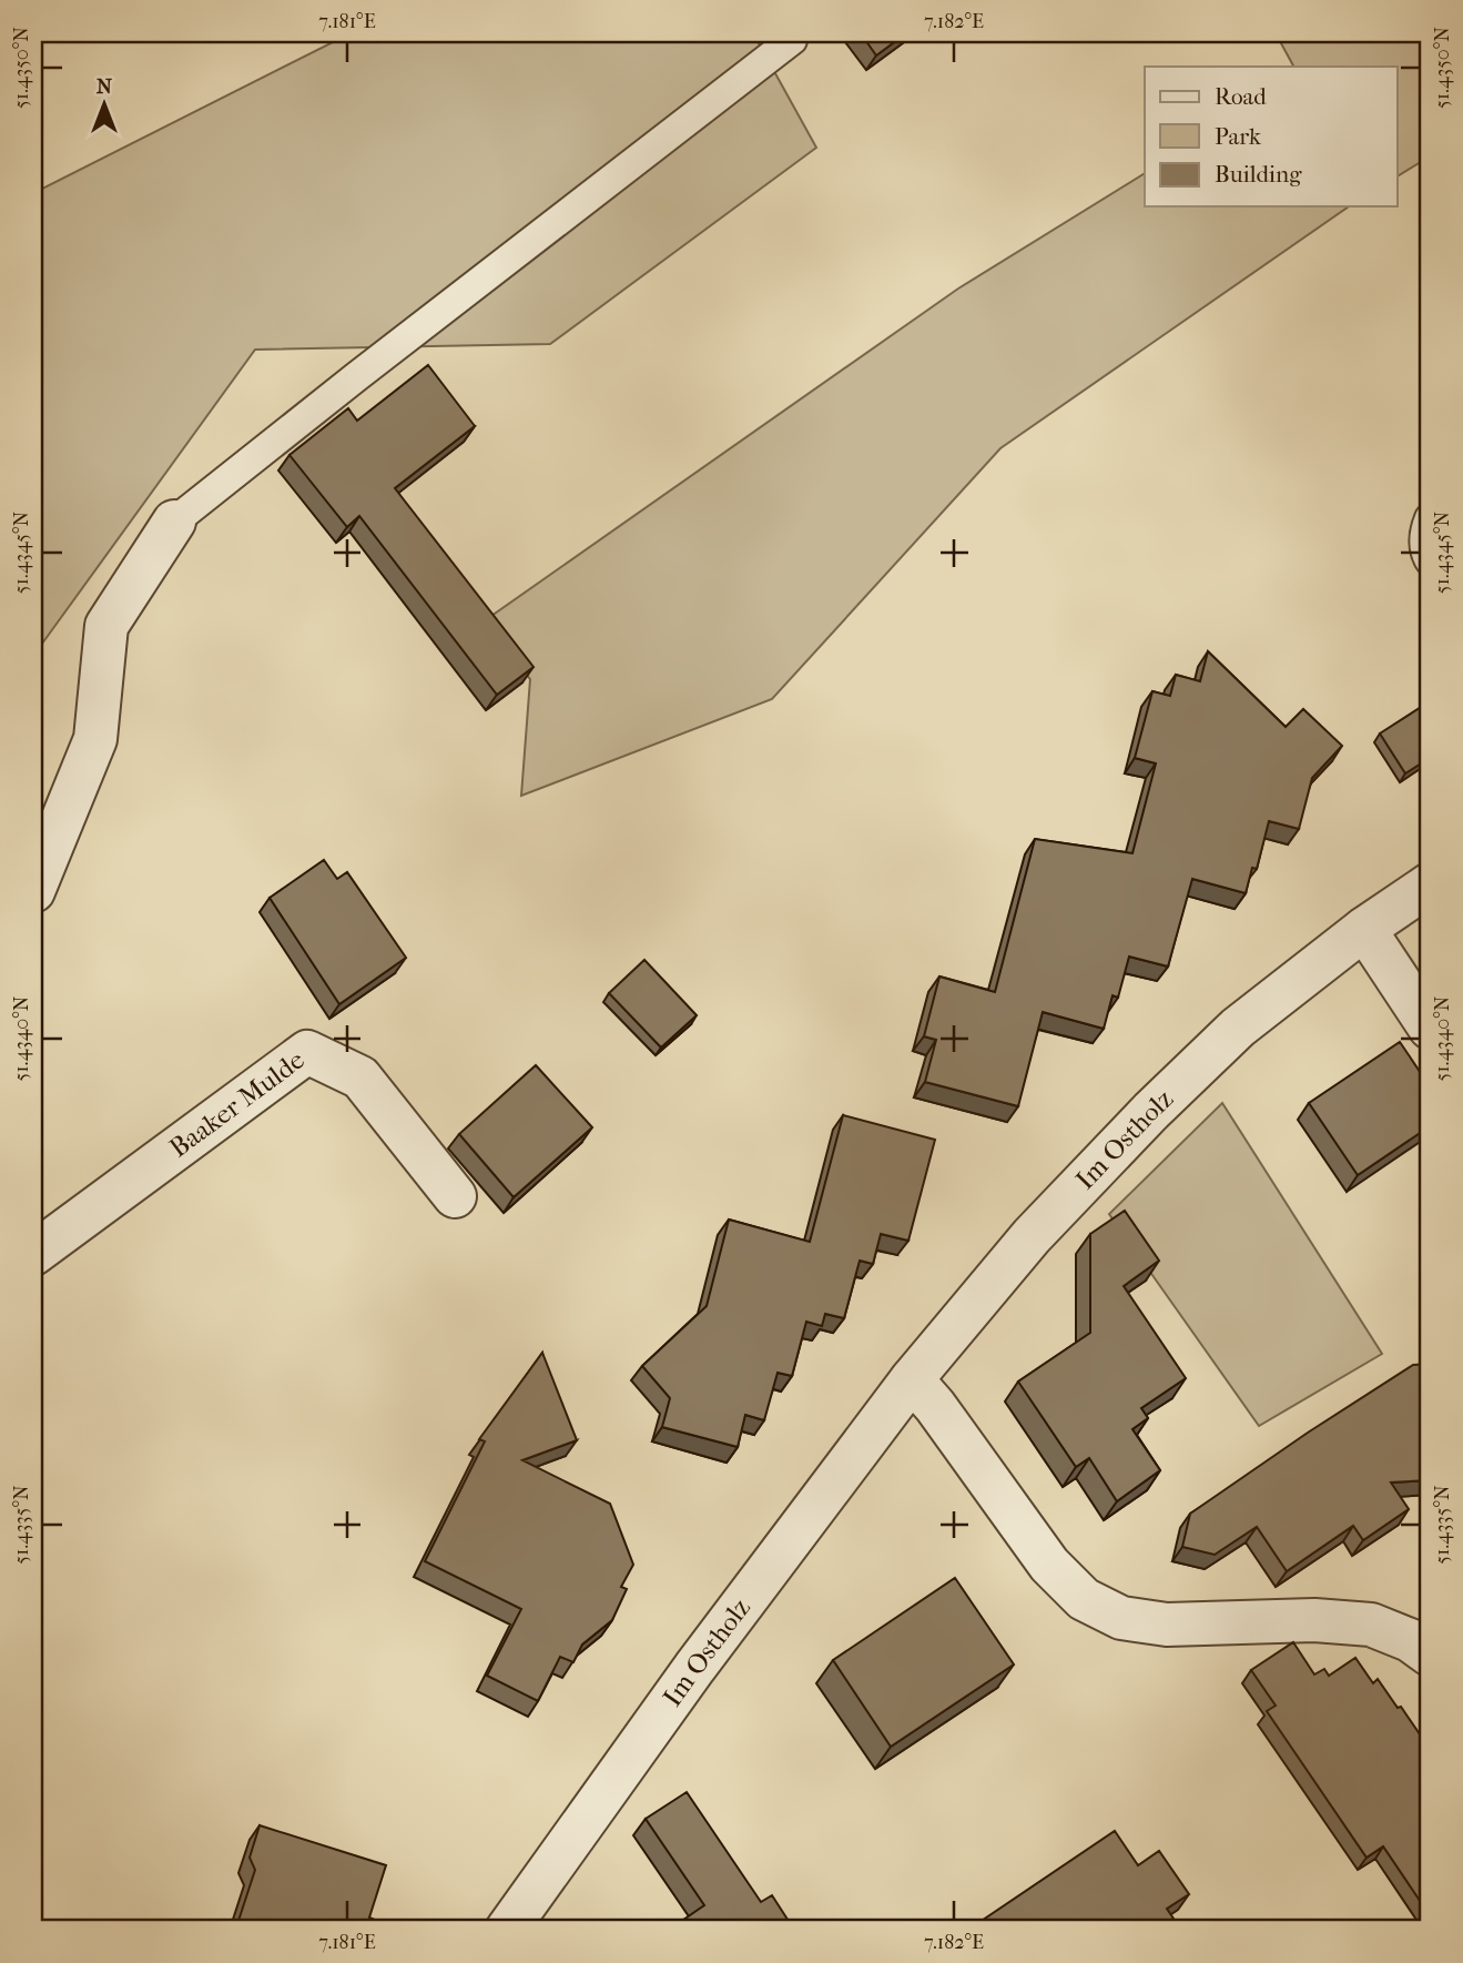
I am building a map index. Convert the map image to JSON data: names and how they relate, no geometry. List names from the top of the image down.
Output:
{
  "streets": {
    "street": ["Baaker Mulde", "Im Ostholz"]
  },
  "legend": ["Road", "Park", "Building"],
  "north": "top",
  "coordinates": [
    "7.181°E",
    "7.182°E",
    "51.4350°N",
    "51.4345°N",
    "51.4340°N",
    "51.4335°N"
  ]
}
